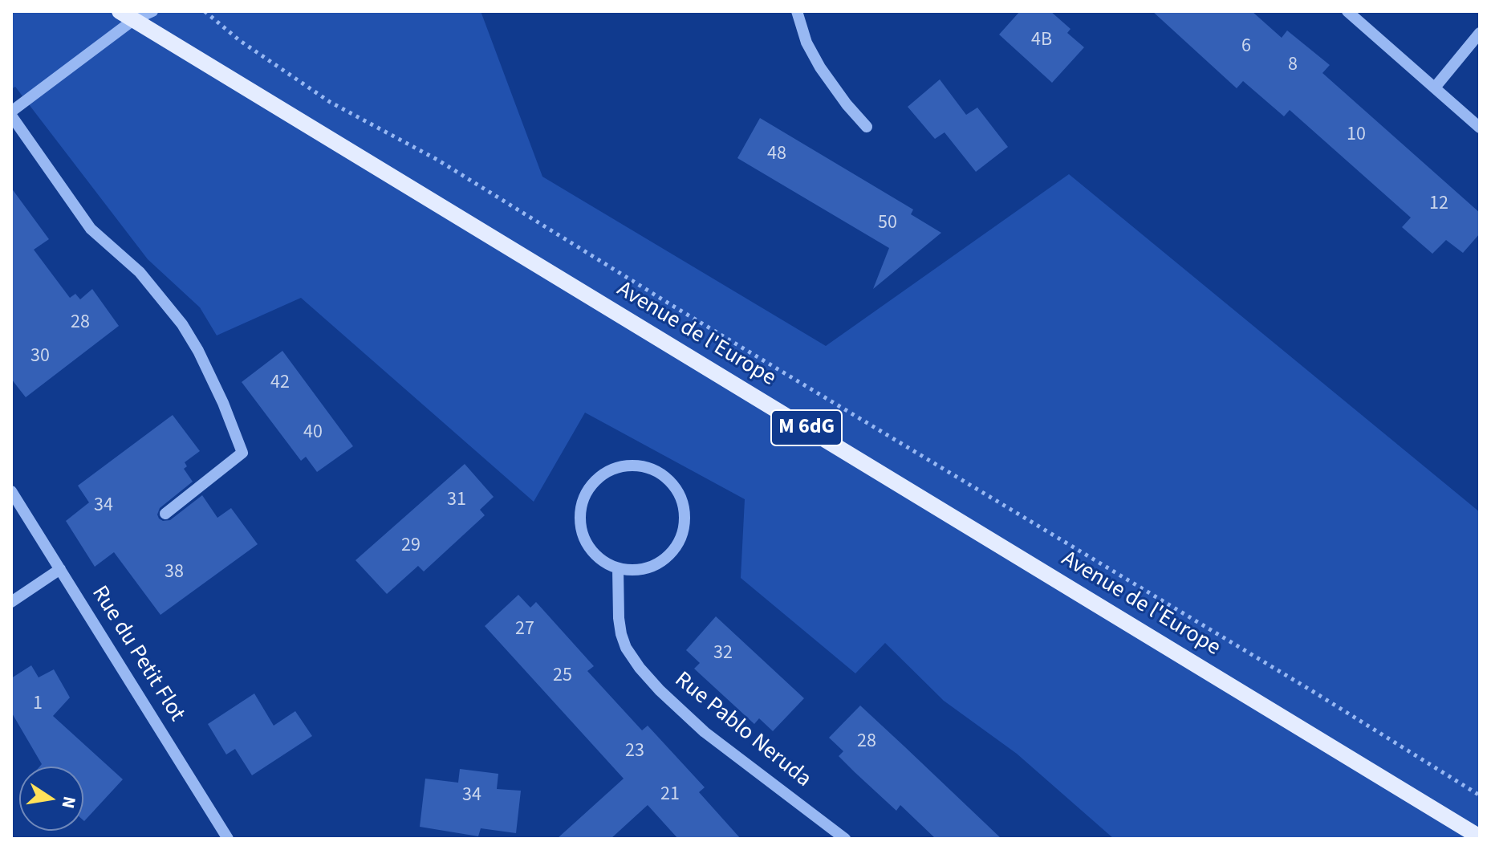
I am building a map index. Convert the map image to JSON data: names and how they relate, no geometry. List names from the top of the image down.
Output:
{
  "streets": {
    "main road": ["Avenue de l'Europe", "M 6dG"],
    "street": ["Rue du Petit Flot", "Rue Pablo Neruda"]
  },
  "house_numbers": [
    "4B",
    "6",
    "8",
    "10",
    "48",
    "12",
    "50",
    "28",
    "30",
    "42",
    "40",
    "31",
    "34",
    "29",
    "38",
    "27",
    "32",
    "25",
    "1",
    "28",
    "23",
    "21",
    "34"
  ],
  "north": "right"
}
